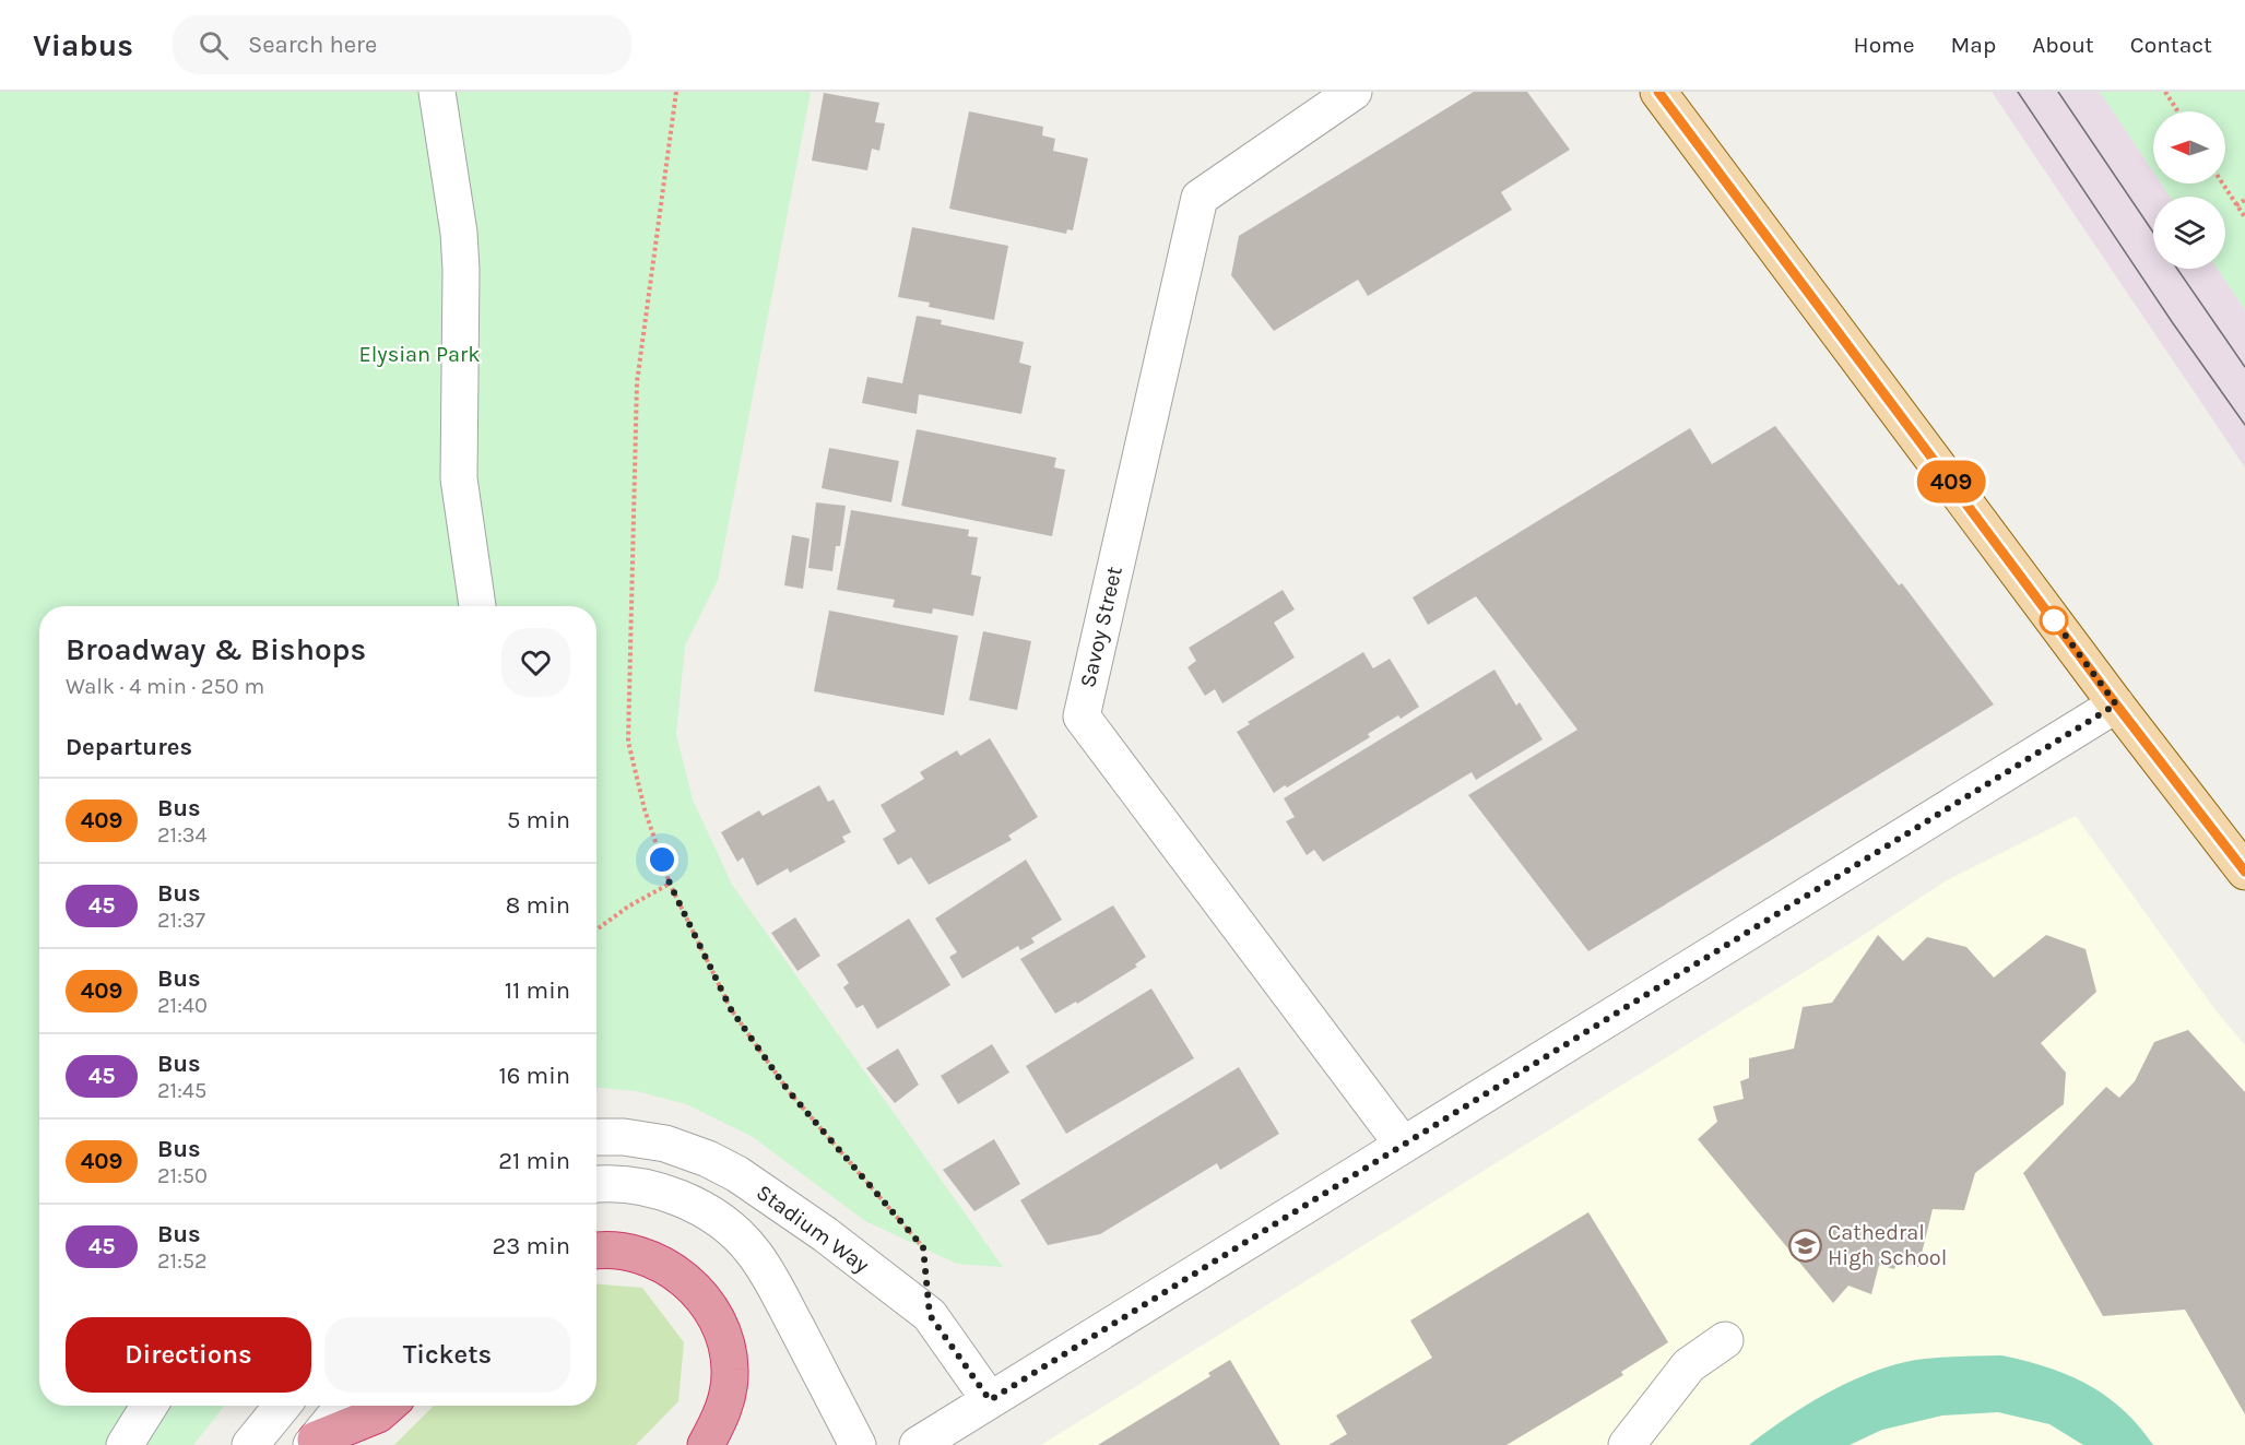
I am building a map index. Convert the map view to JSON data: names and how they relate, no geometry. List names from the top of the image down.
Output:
{
  "streets": {
    "street": ["Savoy Street", "Stadium Way"]
  },
  "parks": ["Elysian Park"],
  "places": {
    "school or university": ["Cathedral High School"]
  },
  "lines": ["bus line 409"],
  "north": "left",
  "page": {
    "header": "Viabus",
    "search": "Search here",
    "nav": [
      "Home",
      "Map",
      "About",
      "Contact"
    ],
    "on_map": "409",
    "heading": [
      ["Broadway & Bishops", "Walk · 4 min · 250 m"],
      "Departures"
    ],
    "list": [
      {
        "mark": "409",
        "name": "Bus",
        "note": "21:34",
        "value": "5 min"
      },
      {
        "mark": "45",
        "name": "Bus",
        "note": "21:37",
        "value": "8 min"
      },
      {
        "mark": "409",
        "name": "Bus",
        "note": "21:40",
        "value": "11 min"
      },
      {
        "mark": "45",
        "name": "Bus",
        "note": "21:45",
        "value": "16 min"
      },
      {
        "mark": "409",
        "name": "Bus",
        "note": "21:50",
        "value": "21 min"
      },
      {
        "mark": "45",
        "name": "Bus",
        "note": "21:52",
        "value": "23 min"
      }
    ],
    "buttons": ["Directions", "Tickets"]
  }
}
